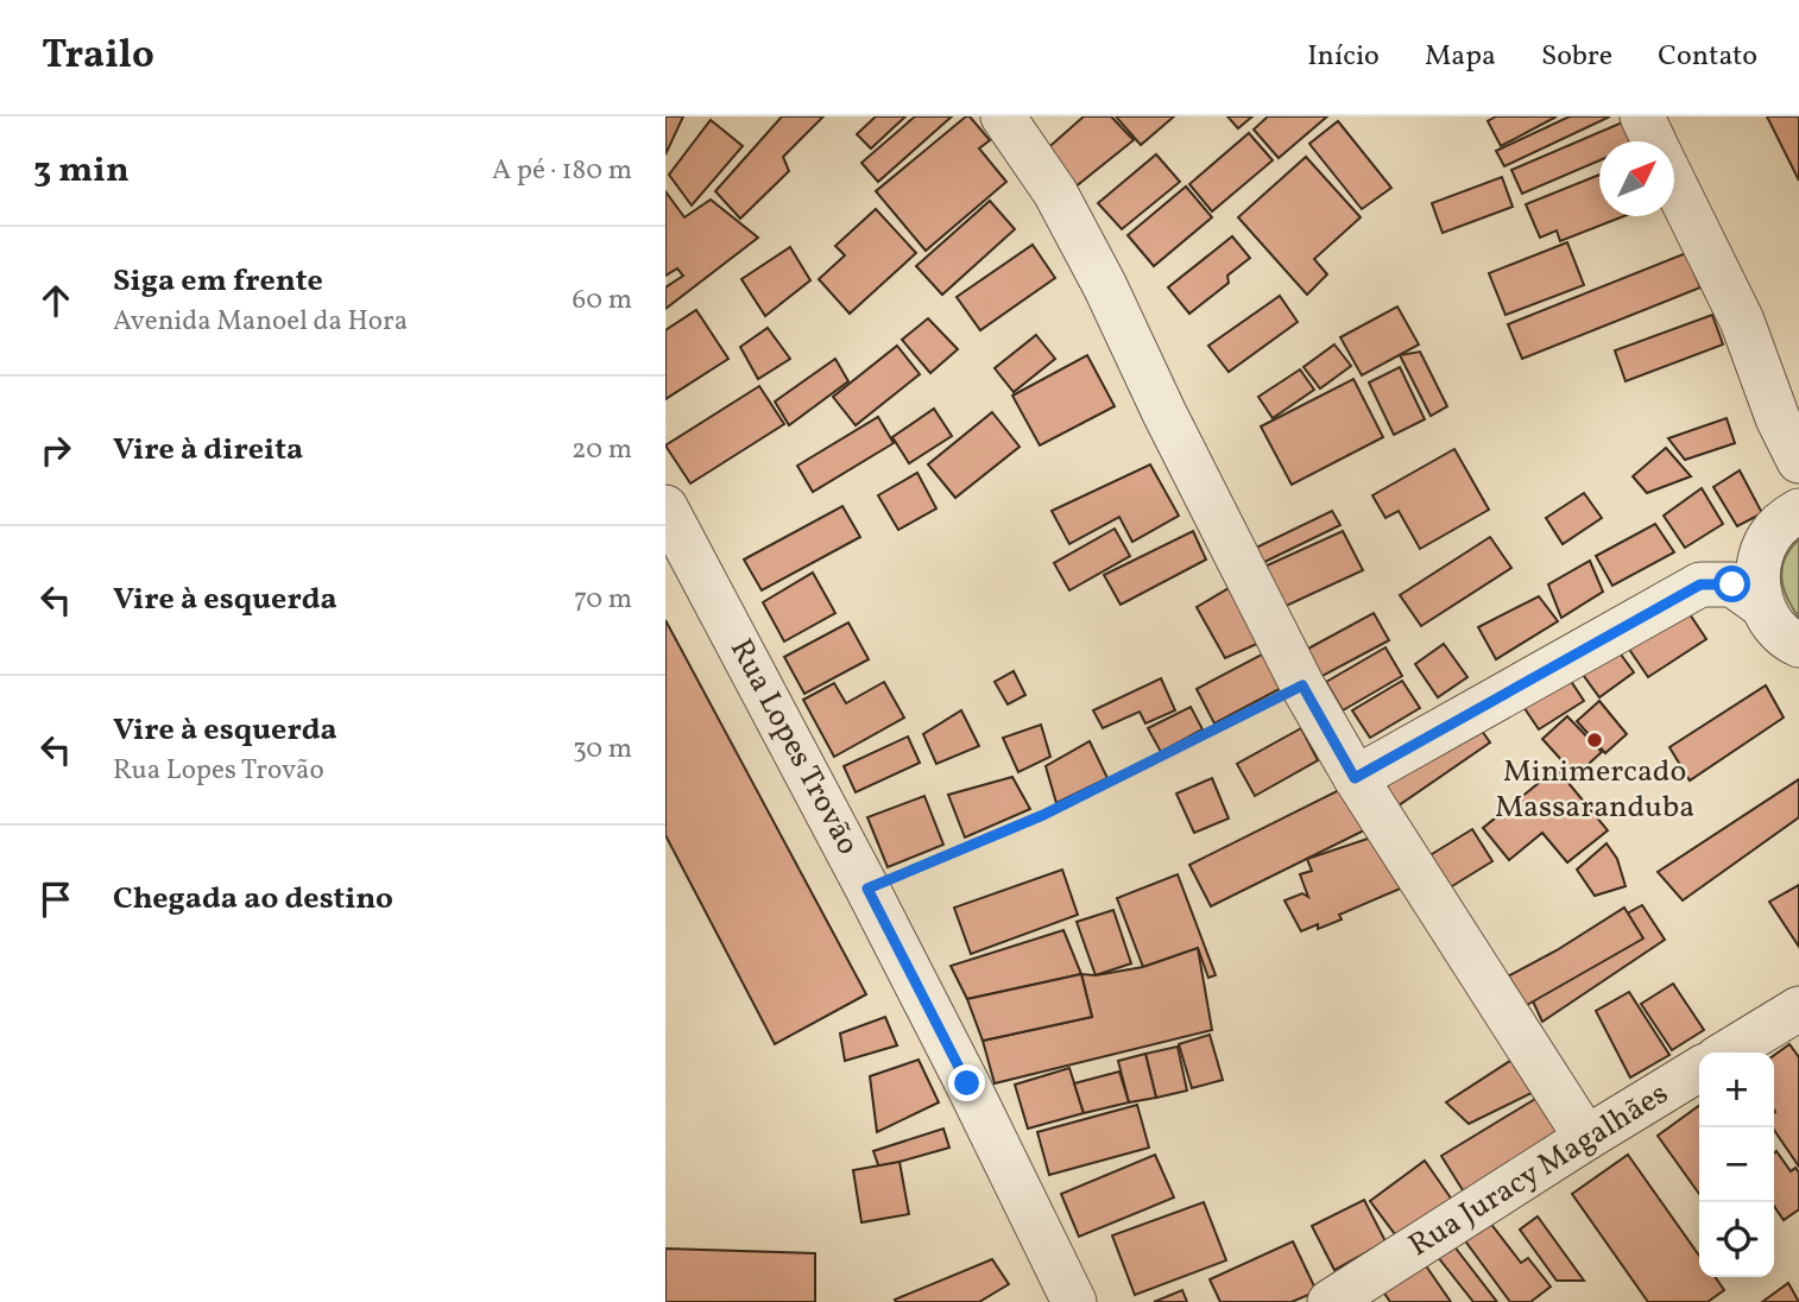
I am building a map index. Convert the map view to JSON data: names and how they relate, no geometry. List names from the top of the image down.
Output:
{
  "streets": {
    "street": ["Rua Lopes Trovão", "Rua Juracy Magalhães"]
  },
  "places": ["Minimercado Massaranduba"],
  "north": "top right",
  "page": {
    "header": "Trailo",
    "nav": [
      "Início",
      "Mapa",
      "Sobre",
      "Contato"
    ],
    "heading": ["3 min", "A pé · 180 m"],
    "list": [
      ["Siga em frente", "Avenida Manoel da Hora", "60 m"],
      ["Vire à direita", "20 m"],
      ["Vire à esquerda", "70 m"],
      ["Vire à esquerda", "Rua Lopes Trovão", "30 m"],
      "Chegada ao destino"
    ],
    "map_buttons": ["+", "−"]
  }
}
